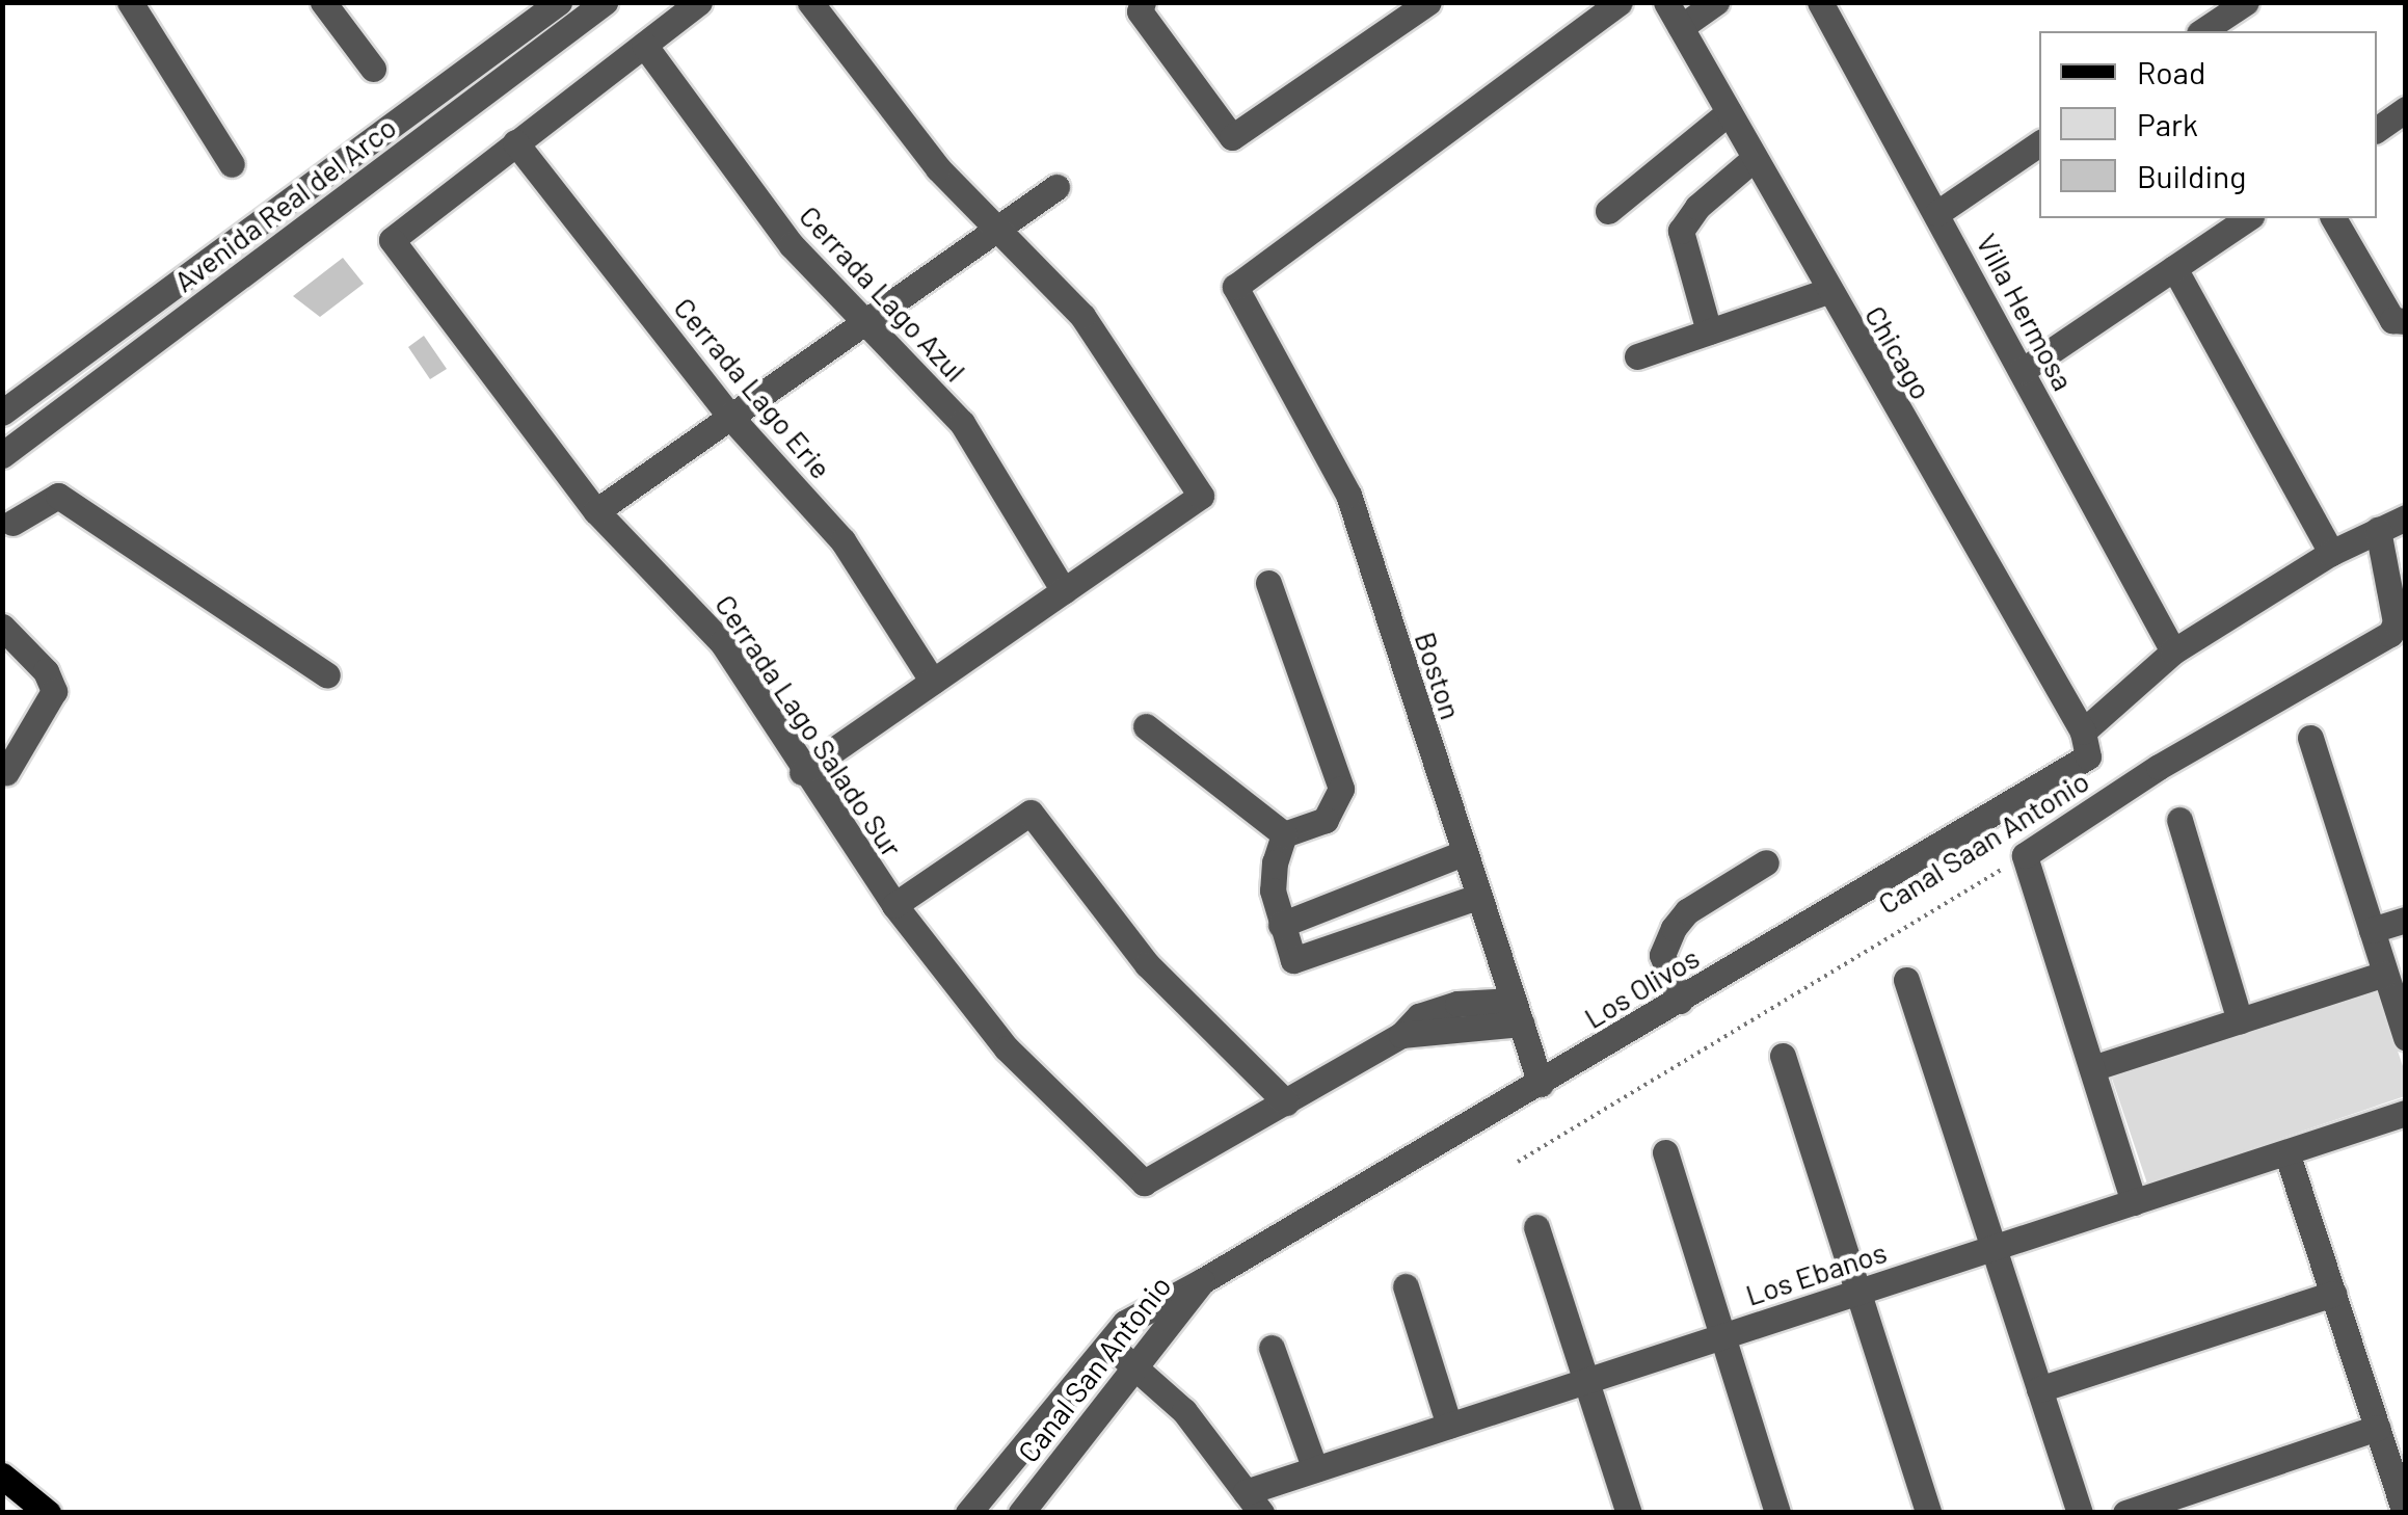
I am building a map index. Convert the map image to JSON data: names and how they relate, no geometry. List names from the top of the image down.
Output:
{
  "streets": {
    "street": [
      "Avenida Real del Arco",
      "Cerrada Lago Azul",
      "Villa Hermosa",
      "Chicago",
      "Cerrada Lago Erie",
      "Boston",
      "Cerrada Lago Salado Sur",
      "Canal Saan Antonio",
      "Los Olivos",
      "Los Ebanos",
      "Canal San Antonio"
    ]
  },
  "crossings": [
    ["Chicago", "Los Olivos"],
    ["Cerrada Lago Erie", "Cerrada Lago Salado Sur"],
    ["Boston", "Los Olivos"],
    ["Los Olivos", "Canal San Antonio"]
  ],
  "legend": ["Road", "Park", "Building"]
}
